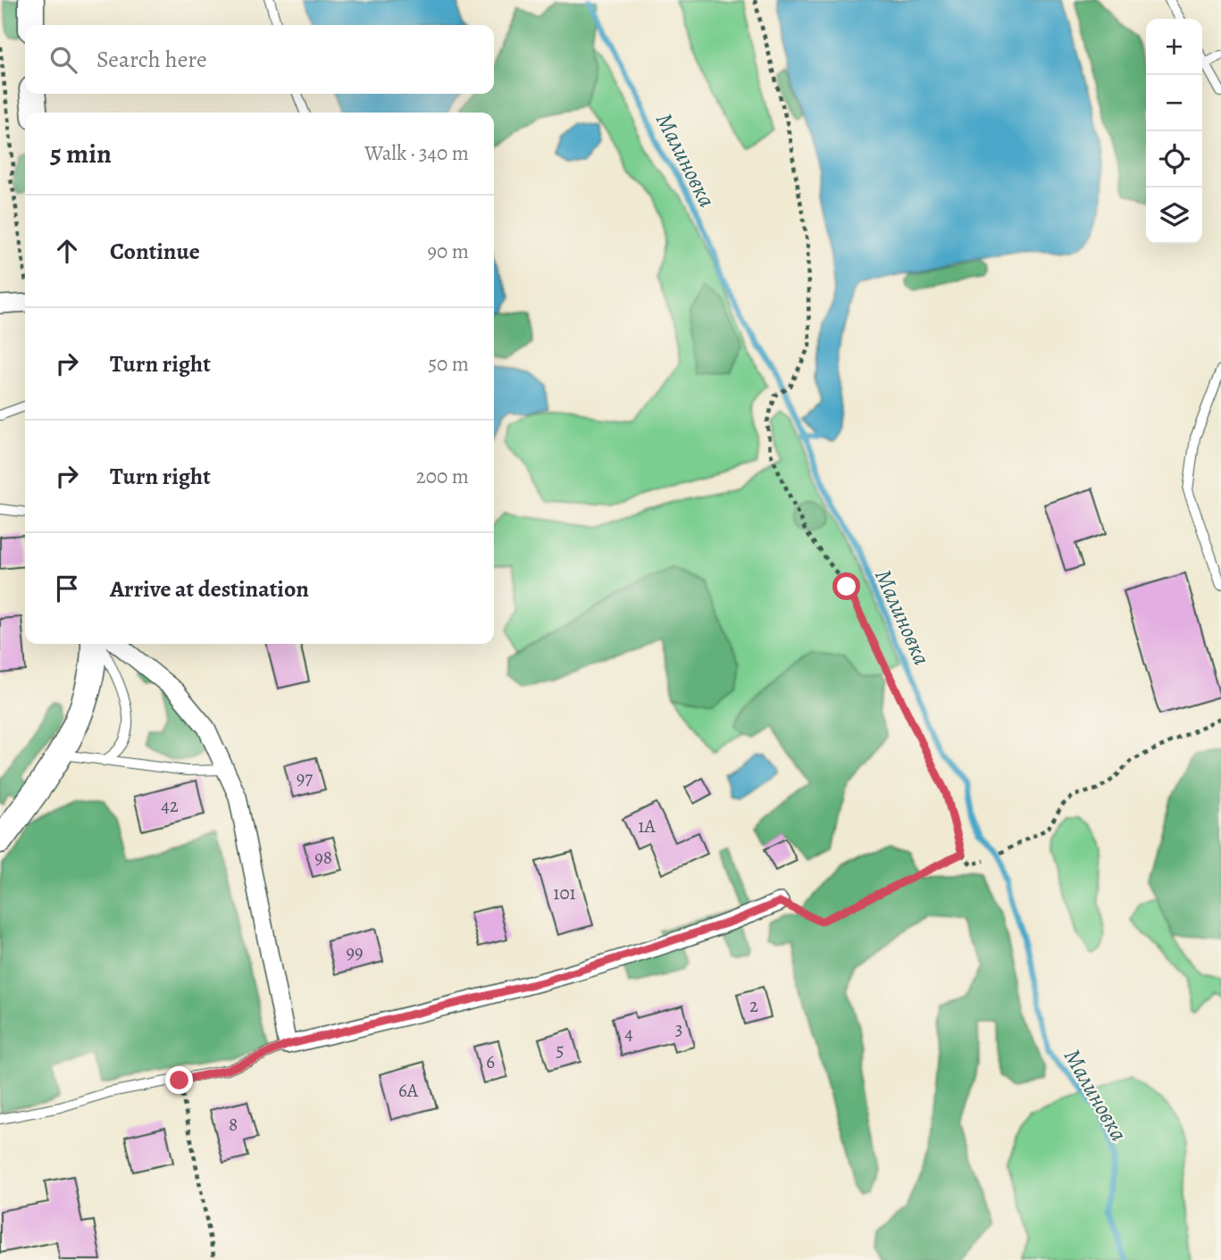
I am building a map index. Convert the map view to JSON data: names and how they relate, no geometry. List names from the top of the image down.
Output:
{
  "water": ["Малиновка"],
  "house_numbers": [
    "97",
    "42",
    "1А",
    "98",
    "101",
    "99",
    "2",
    "3",
    "4",
    "5",
    "6",
    "6А",
    "8"
  ],
  "page": {
    "map_buttons": ["+", "−"],
    "search": "Search here",
    "heading": ["5 min", "Walk · 340 m"],
    "list": [
      ["Continue", "90 m"],
      ["Turn right", "50 m"],
      ["Turn right", "200 m"],
      "Arrive at destination"
    ]
  }
}
